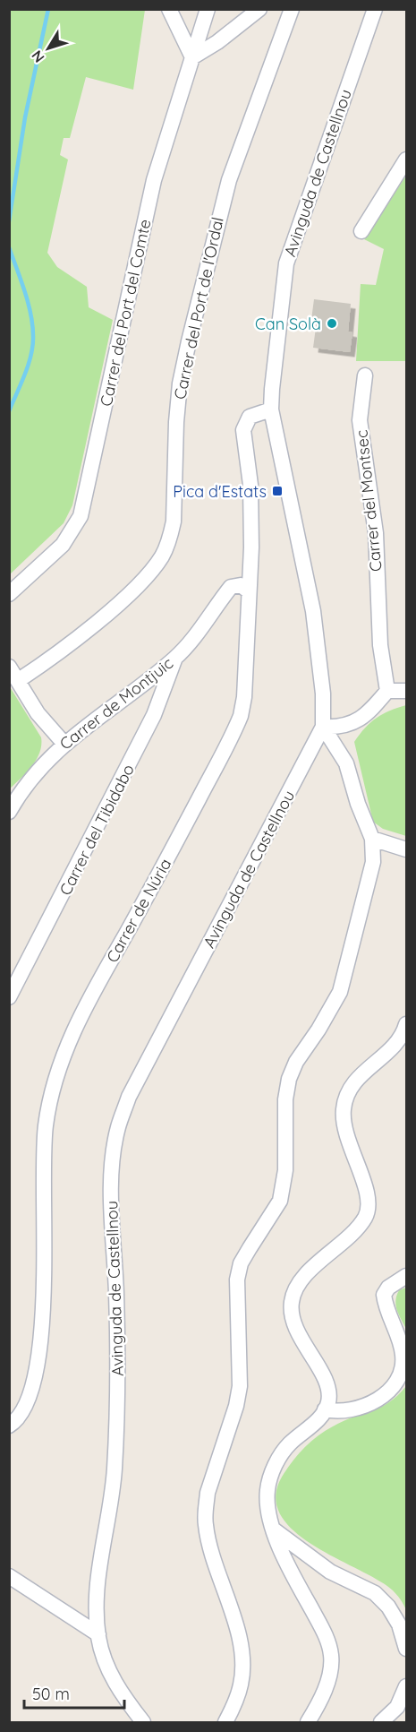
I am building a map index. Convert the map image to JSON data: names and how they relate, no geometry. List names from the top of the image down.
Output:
{
  "streets": {
    "street": [
      "Avinguda de Castellnou",
      "Carrer del Port de l'Ordal",
      "Carrer del Port del Comte",
      "Carrer del Montsec",
      "Carrer de Montjuic",
      "Carrer del Tibidabo",
      "Carrer de Núria"
    ]
  },
  "crossings": [
    ["Avinguda de Castellnou", "Carrer de Núria"],
    ["Carrer de Montjuic", "Carrer del Tibidabo"],
    ["Carrer de Montjuic", "Carrer de Núria"]
  ],
  "places": {
    "other": ["Can Solà"],
    "transit": ["Pica d'Estats"]
  },
  "scale_bar": "50 m",
  "north": "bottom left"
}
